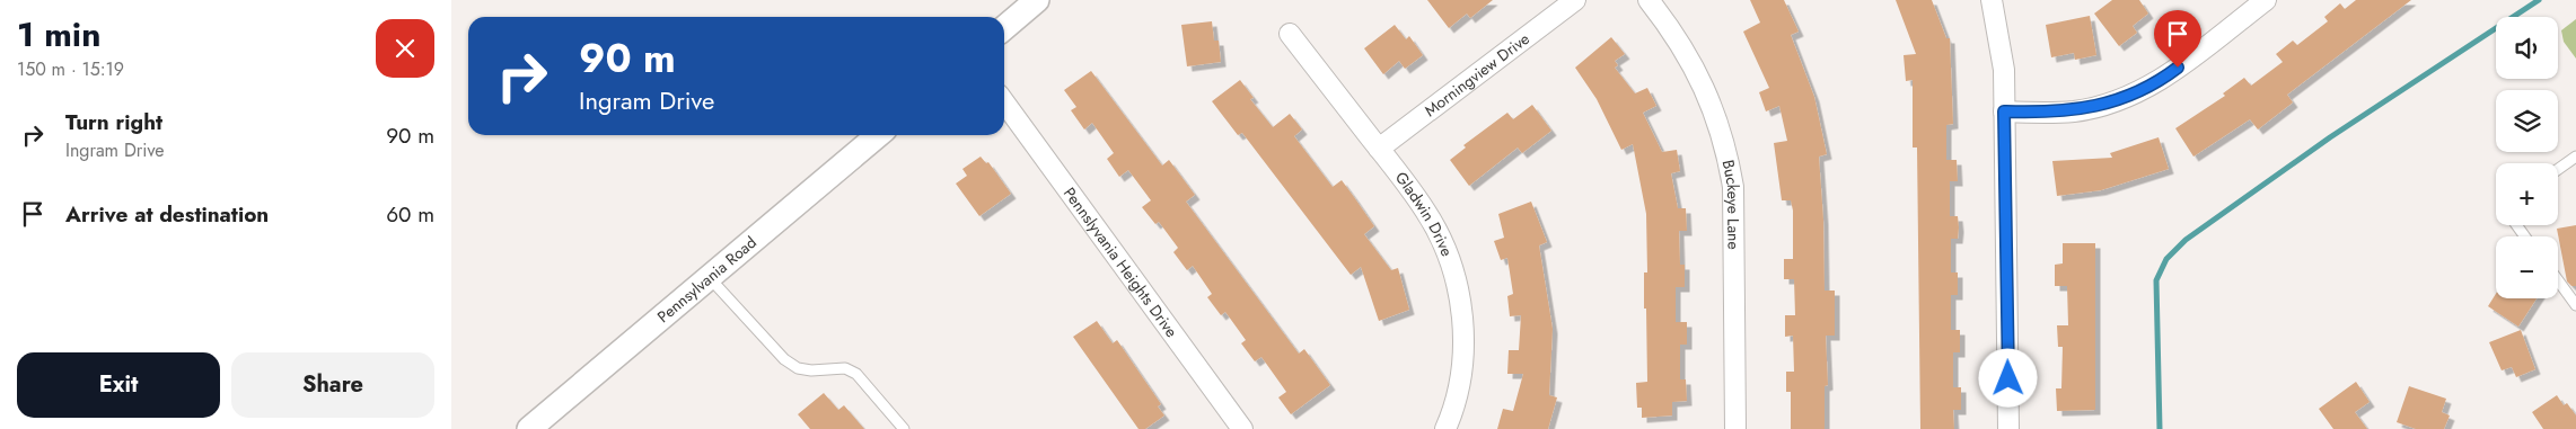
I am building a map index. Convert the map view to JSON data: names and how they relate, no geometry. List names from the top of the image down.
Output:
{
  "streets": {
    "street": [
      "Morningview Drive",
      "Buckeye Lane",
      "Gladwin Drive",
      "Pennslyvania Heights Drive",
      "Pennsylvania Road"
    ]
  },
  "crossings": [
    ["Morningview Drive", "Gladwin Drive"]
  ],
  "page": {
    "heading": ["1 min", "150 m · 15:19"],
    "map_buttons": ["+", "−"],
    "turn": ["90 m", "Ingram Drive"],
    "list": [
      {
        "name": "Turn right",
        "note": "Ingram Drive",
        "value": "90 m"
      },
      {
        "name": "Arrive at destination",
        "value": "60 m"
      }
    ],
    "buttons": ["Exit", "Share"]
  }
}
